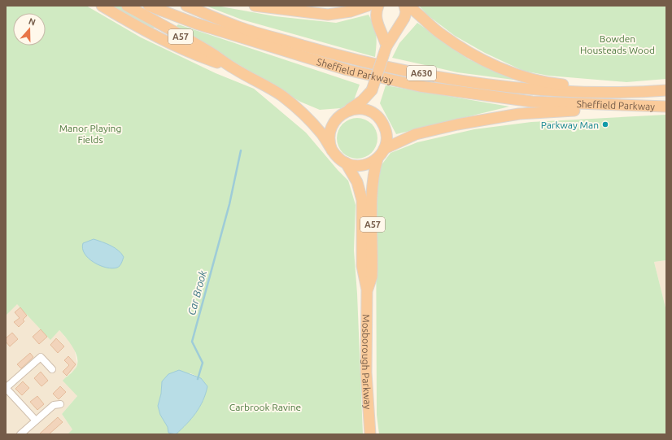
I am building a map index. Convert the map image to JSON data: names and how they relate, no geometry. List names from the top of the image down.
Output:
{
  "streets": {
    "highway": [
      "A57",
      "Sheffield Parkway",
      "A630",
      "Mosborough Parkway"
    ]
  },
  "crossings": [
    ["A57", "Mosborough Parkway"]
  ],
  "water": ["Car Brook"],
  "parks": ["Bowden Housteads Wood", "Manor Playing Fields", "Carbrook Ravine"],
  "places": ["Parkway Man"],
  "north": "top"
}
